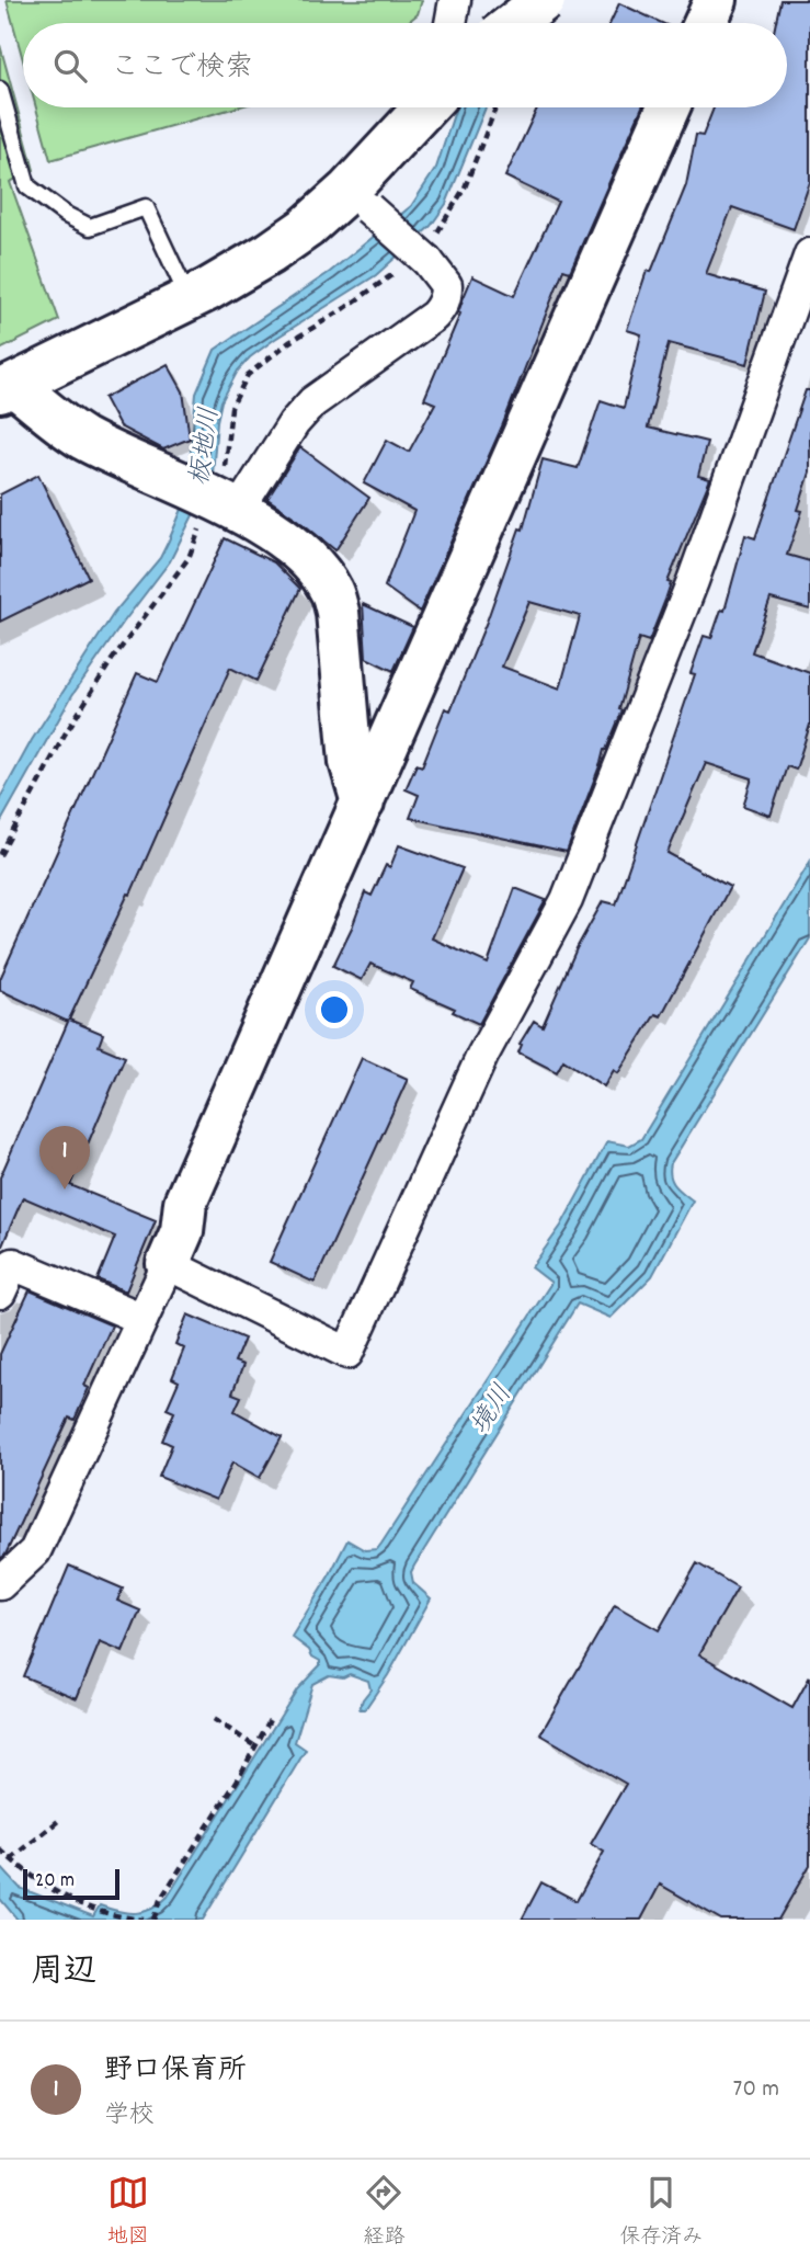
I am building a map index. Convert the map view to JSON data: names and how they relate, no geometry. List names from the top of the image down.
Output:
{
  "water": ["板地川", "境川"],
  "scale_bar": "20 m",
  "page": {
    "search": "ここで検索",
    "pins": "1",
    "scale": "20 m",
    "heading": "周辺",
    "list": [
      {
        "mark": "1",
        "name": "野口保育所",
        "note": "学校",
        "value": "70 m"
      }
    ],
    "nav": ["地図", "経路", "保存済み"]
  }
}
